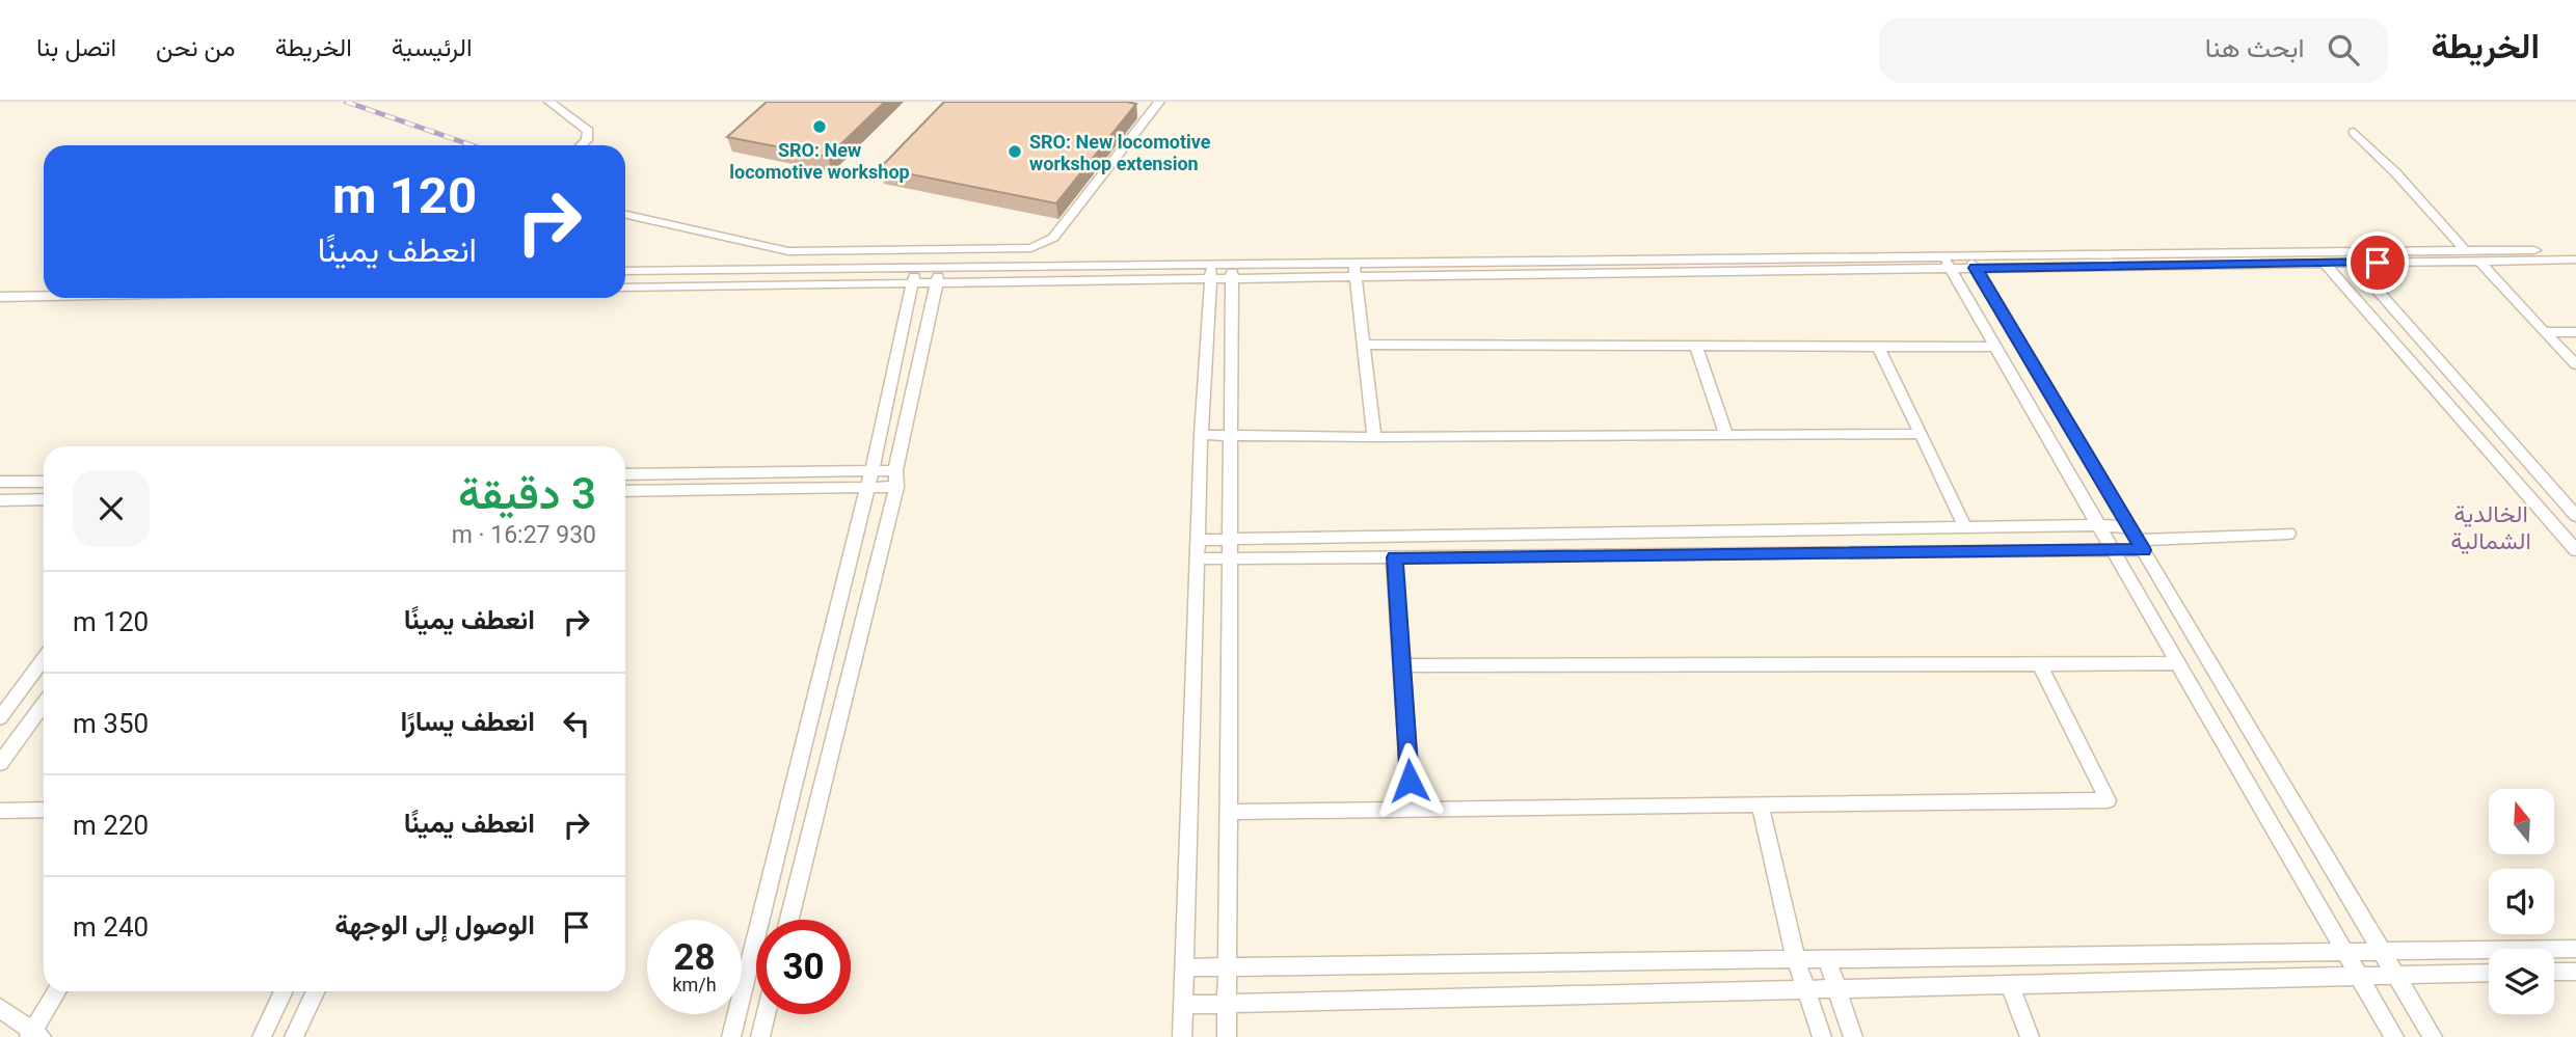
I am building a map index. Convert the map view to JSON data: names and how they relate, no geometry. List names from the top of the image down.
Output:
{
  "districts": ["الخالدية الشمالية"],
  "places": ["SRO: New locomotive workshop", "SRO: New locomotive workshop extension"],
  "north": "top",
  "page": {
    "header": "الخريطة",
    "search": "ابحث هنا",
    "nav": [
      "الرئيسية",
      "الخريطة",
      "من نحن",
      "اتصل بنا"
    ],
    "turn": ["120 m", "انعطف يمينًا"],
    "heading": ["3 دقيقة", "930 m · 16:27"],
    "list": [
      {
        "name": "انعطف يمينًا",
        "value": "120 m"
      },
      {
        "name": "انعطف يسارًا",
        "value": "350 m"
      },
      {
        "name": "انعطف يمينًا",
        "value": "220 m"
      },
      {
        "name": "الوصول إلى الوجهة",
        "value": "240 m"
      }
    ],
    "speed": "28 km/h",
    "limit": "30"
  }
}
